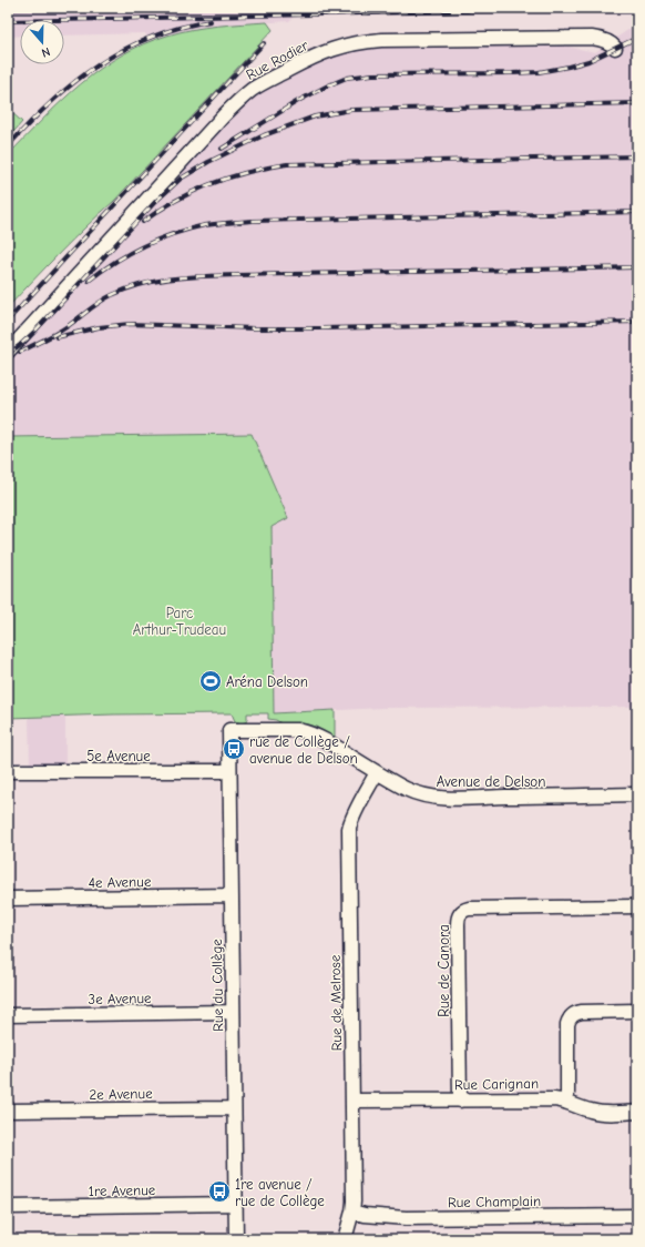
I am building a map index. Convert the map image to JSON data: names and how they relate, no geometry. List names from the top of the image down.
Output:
{
  "streets": {
    "street": [
      "Rue Rodier",
      "5e Avenue",
      "Avenue de Delson",
      "4e Avenue",
      "Rue de Canora",
      "Rue du Collège",
      "3e Avenue",
      "Rue de Melrose",
      "Rue Carignan",
      "2e Avenue",
      "1re Avenue",
      "Rue Champlain"
    ]
  },
  "crossings": [
    ["5e Avenue", "Rue du Collège"],
    ["Avenue de Delson", "Rue du Collège"],
    ["Avenue de Delson", "Rue de Melrose"],
    ["4e Avenue", "Rue du Collège"],
    ["Rue de Canora", "Rue Carignan"],
    ["Rue du Collège", "3e Avenue"],
    ["Rue du Collège", "2e Avenue"],
    ["Rue du Collège", "1re Avenue"],
    ["Rue de Melrose", "Rue Carignan"],
    ["Rue de Melrose", "Rue Champlain"]
  ],
  "parks": ["Parc Arthur-Trudeau"],
  "places": {
    "sports": ["Aréna Delson"],
    "bus stop": ["rue de Collège / avenue de Delson", "1re avenue / rue de Collège"]
  },
  "north": "bottom"
}
